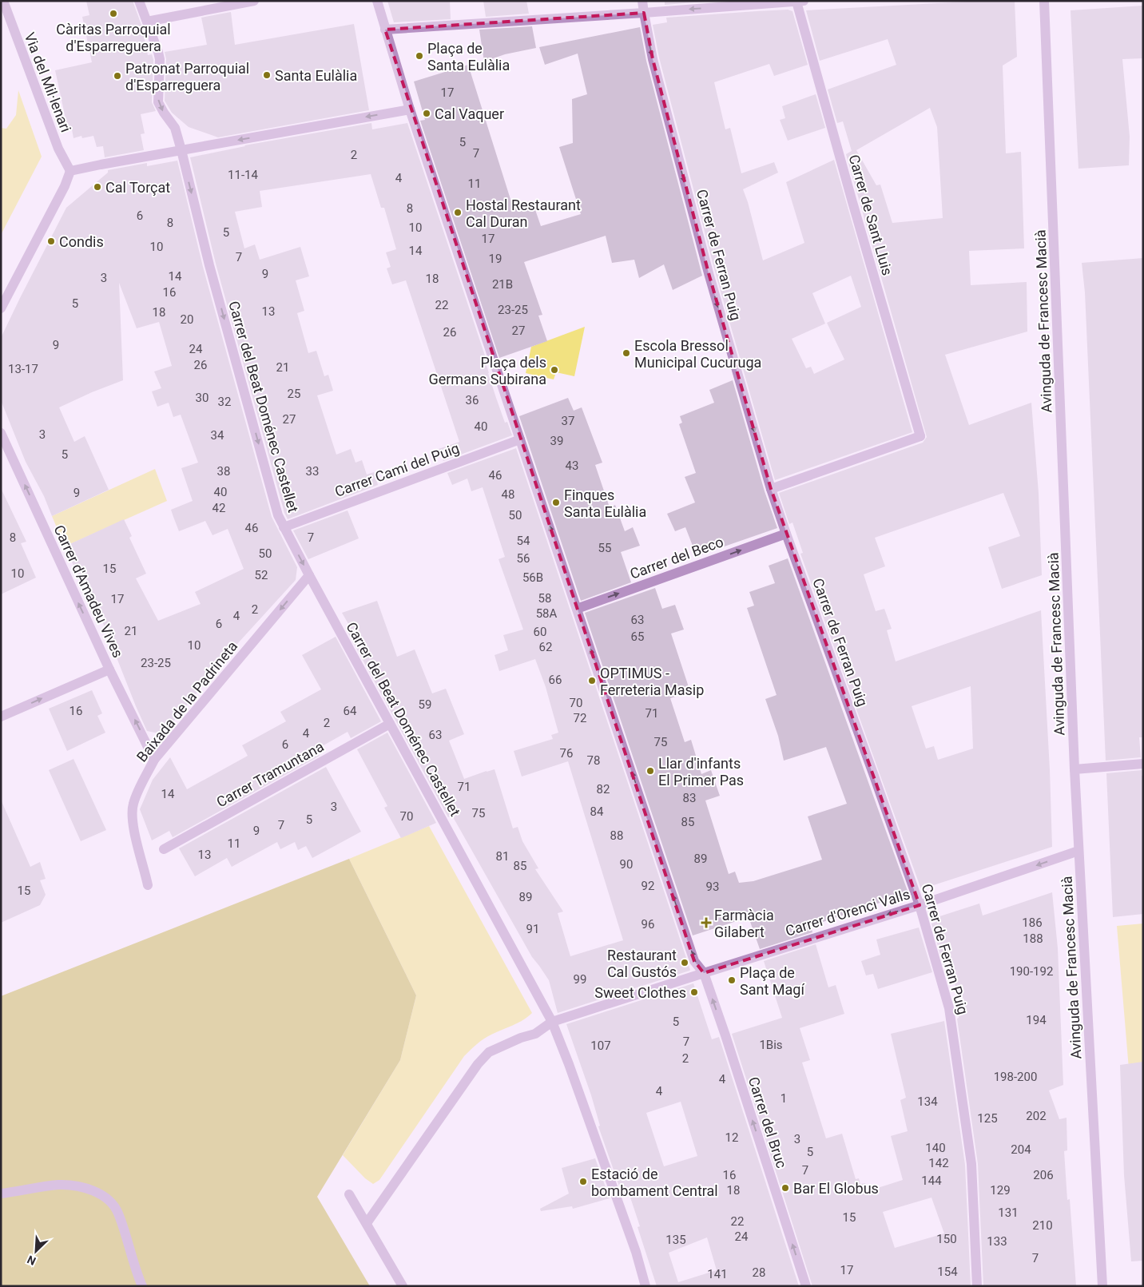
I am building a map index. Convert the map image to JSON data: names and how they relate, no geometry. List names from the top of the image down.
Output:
{
  "streets": {
    "street": [
      "Via del Mil·lenari",
      "Carrer de Sant Lluis",
      "Carrer de Ferran Puig",
      "Avinguda de Francesc Macià",
      "Carrer del Beat Doménec Castellet",
      "Carrer Camí del Puig",
      "Carrer del Beco",
      "Carrer d'Amadeu Vives",
      "Baixada de la Padrineta",
      "Carrer Tramuntana",
      "Carrer d'Orenci Valls",
      "Carrer del Bruc"
    ]
  },
  "crossings": [
    ["Carrer de Sant Lluis", "Carrer de Ferran Puig"],
    ["Carrer de Ferran Puig", "Carrer del Beco"],
    ["Carrer de Ferran Puig", "Carrer d'Orenci Valls"],
    ["Avinguda de Francesc Macià", "Carrer d'Orenci Valls"],
    ["Carrer del Beat Doménec Castellet", "Carrer Camí del Puig"],
    ["Carrer del Beat Doménec Castellet", "Baixada de la Padrineta"],
    ["Carrer del Beat Doménec Castellet", "Carrer Tramuntana"],
    ["Carrer d'Amadeu Vives", "Baixada de la Padrineta"],
    ["Carrer d'Orenci Valls", "Carrer del Bruc"]
  ],
  "one_way": [
    "Carrer de Ferran Puig",
    "Carrer del Beat Doménec Castellet",
    "Carrer del Beco",
    "Carrer d'Amadeu Vives",
    "Baixada de la Padrineta",
    "Carrer d'Orenci Valls",
    "Carrer del Bruc"
  ],
  "places": {
    "other": [
      "Càritas Parroquial d'Esparreguera",
      "Plaça de Santa Eulàlia",
      "Santa Eulàlia",
      "Patronat Parroquial d'Esparreguera",
      "Cal Vaquer",
      "Cal Torçat",
      "Hostal Restaurant Cal Duran",
      "Condis",
      "Escola Bressol Municipal Cucuruga",
      "Plaça dels Germans Subirana",
      "Finques Santa Eulàlia",
      "OPTIMUS - Ferreteria Masip",
      "Llar d'infants El Primer Pas",
      "Restaurant Cal Gustós",
      "Plaça de Sant Magí",
      "Sweet Clothes",
      "Estació de bombament Central",
      "Bar El Globus"
    ],
    "health": ["Farmàcia Gilabert"]
  },
  "house_numbers": [
    "17",
    "5",
    "7",
    "2",
    "11-14",
    "4",
    "11",
    "8",
    "6",
    "8",
    "10",
    "5",
    "17",
    "10",
    "14",
    "7",
    "19",
    "9",
    "14",
    "3",
    "18",
    "21B",
    "16",
    "5",
    "22",
    "23-25",
    "13",
    "18",
    "20",
    "27",
    "26",
    "9",
    "24",
    "26",
    "21",
    "13-17",
    "25",
    "30",
    "36",
    "32",
    "27",
    "37",
    "40",
    "3",
    "34",
    "39",
    "5",
    "43",
    "38",
    "33",
    "46",
    "40",
    "9",
    "48",
    "42",
    "50",
    "46",
    "8",
    "7",
    "54",
    "55",
    "50",
    "56",
    "15",
    "10",
    "52",
    "56B",
    "58",
    "17",
    "2",
    "58A",
    "4",
    "63",
    "6",
    "21",
    "60",
    "65",
    "10",
    "62",
    "23-25",
    "66",
    "70",
    "59",
    "16",
    "64",
    "71",
    "72",
    "2",
    "4",
    "63",
    "75",
    "6",
    "76",
    "78",
    "71",
    "82",
    "14",
    "83",
    "3",
    "84",
    "75",
    "70",
    "5",
    "85",
    "7",
    "9",
    "88",
    "11",
    "13",
    "81",
    "89",
    "90",
    "85",
    "92",
    "93",
    "15",
    "89",
    "186",
    "96",
    "91",
    "188",
    "190-192",
    "99",
    "194",
    "5",
    "7",
    "1Bis",
    "107",
    "2",
    "198-200",
    "4",
    "4",
    "1",
    "134",
    "202",
    "125",
    "12",
    "3",
    "140",
    "204",
    "5",
    "142",
    "7",
    "16",
    "206",
    "144",
    "18",
    "129",
    "131",
    "15",
    "22",
    "210",
    "24",
    "150",
    "135",
    "133",
    "7",
    "17",
    "154",
    "28",
    "141"
  ],
  "north": "bottom left"
}
